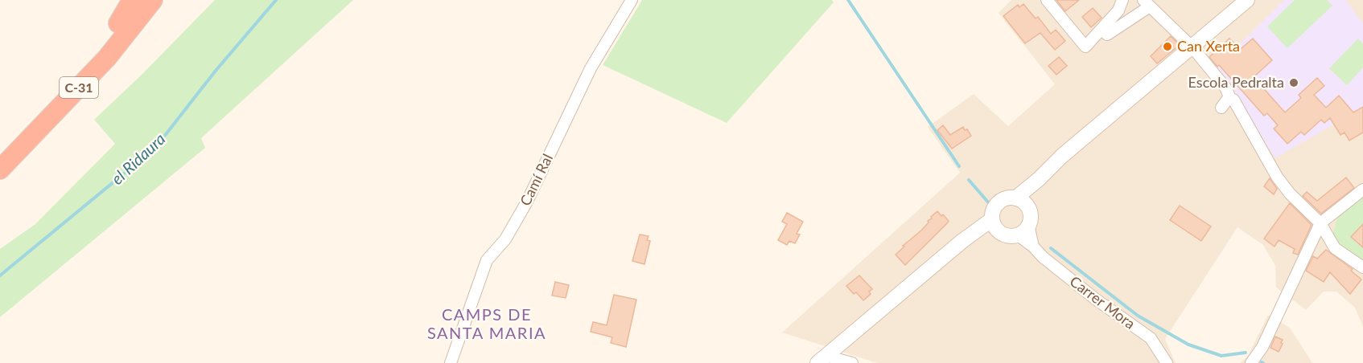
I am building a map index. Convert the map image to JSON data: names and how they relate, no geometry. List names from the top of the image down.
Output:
{
  "streets": {
    "highway": ["C-31"],
    "street": ["Camí Ral", "Carrer Mora"]
  },
  "districts": ["CAMPS DE SANTA MARIA"],
  "water": ["el Ridaura"],
  "places": ["Can Xerta", "Escola Pedralta"]
}
